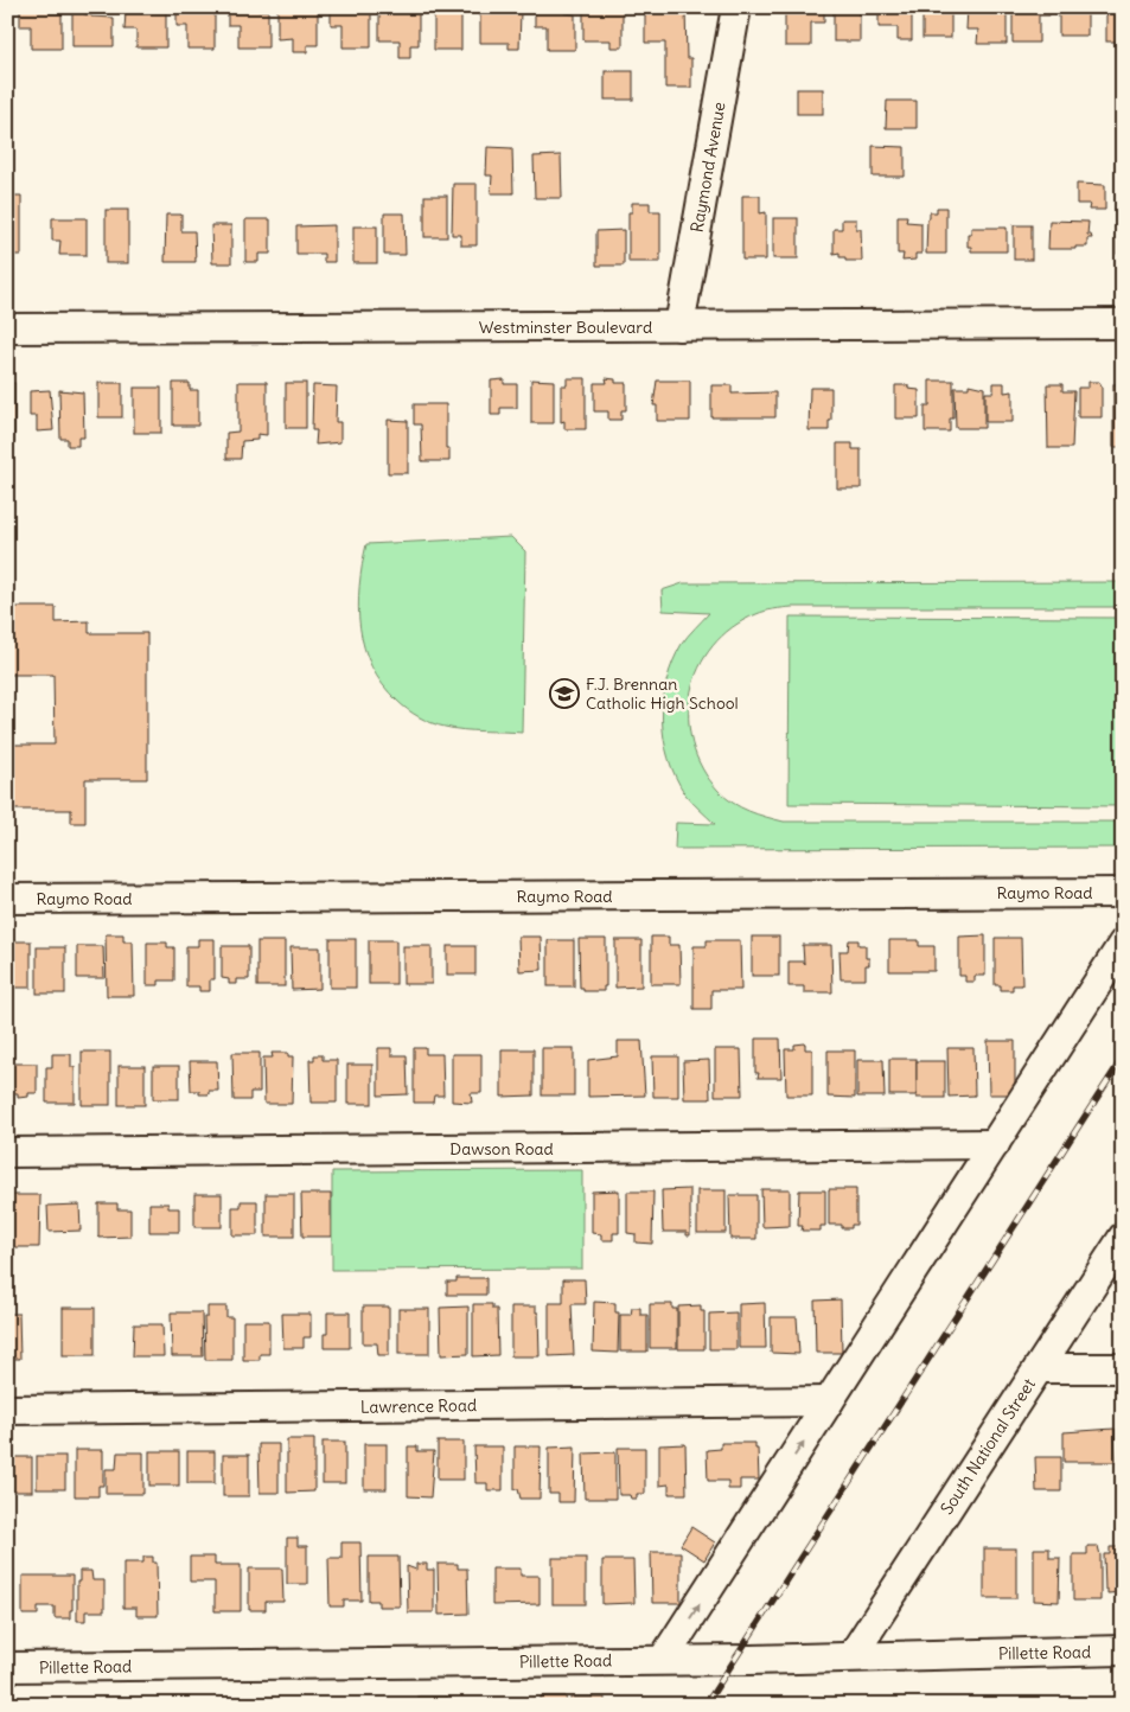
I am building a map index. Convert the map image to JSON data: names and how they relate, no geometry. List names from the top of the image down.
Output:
{
  "streets": {
    "street": [
      "Raymond Avenue",
      "Westminster Boulevard",
      "Raymo Road",
      "Dawson Road",
      "Lawrence Road",
      "South National Street",
      "Pillette Road"
    ]
  },
  "crossings": [
    ["Raymond Avenue", "Westminster Boulevard"],
    ["South National Street", "Pillette Road"]
  ],
  "places": {
    "school or university": ["F.J. Brennan Catholic High School"]
  }
}
